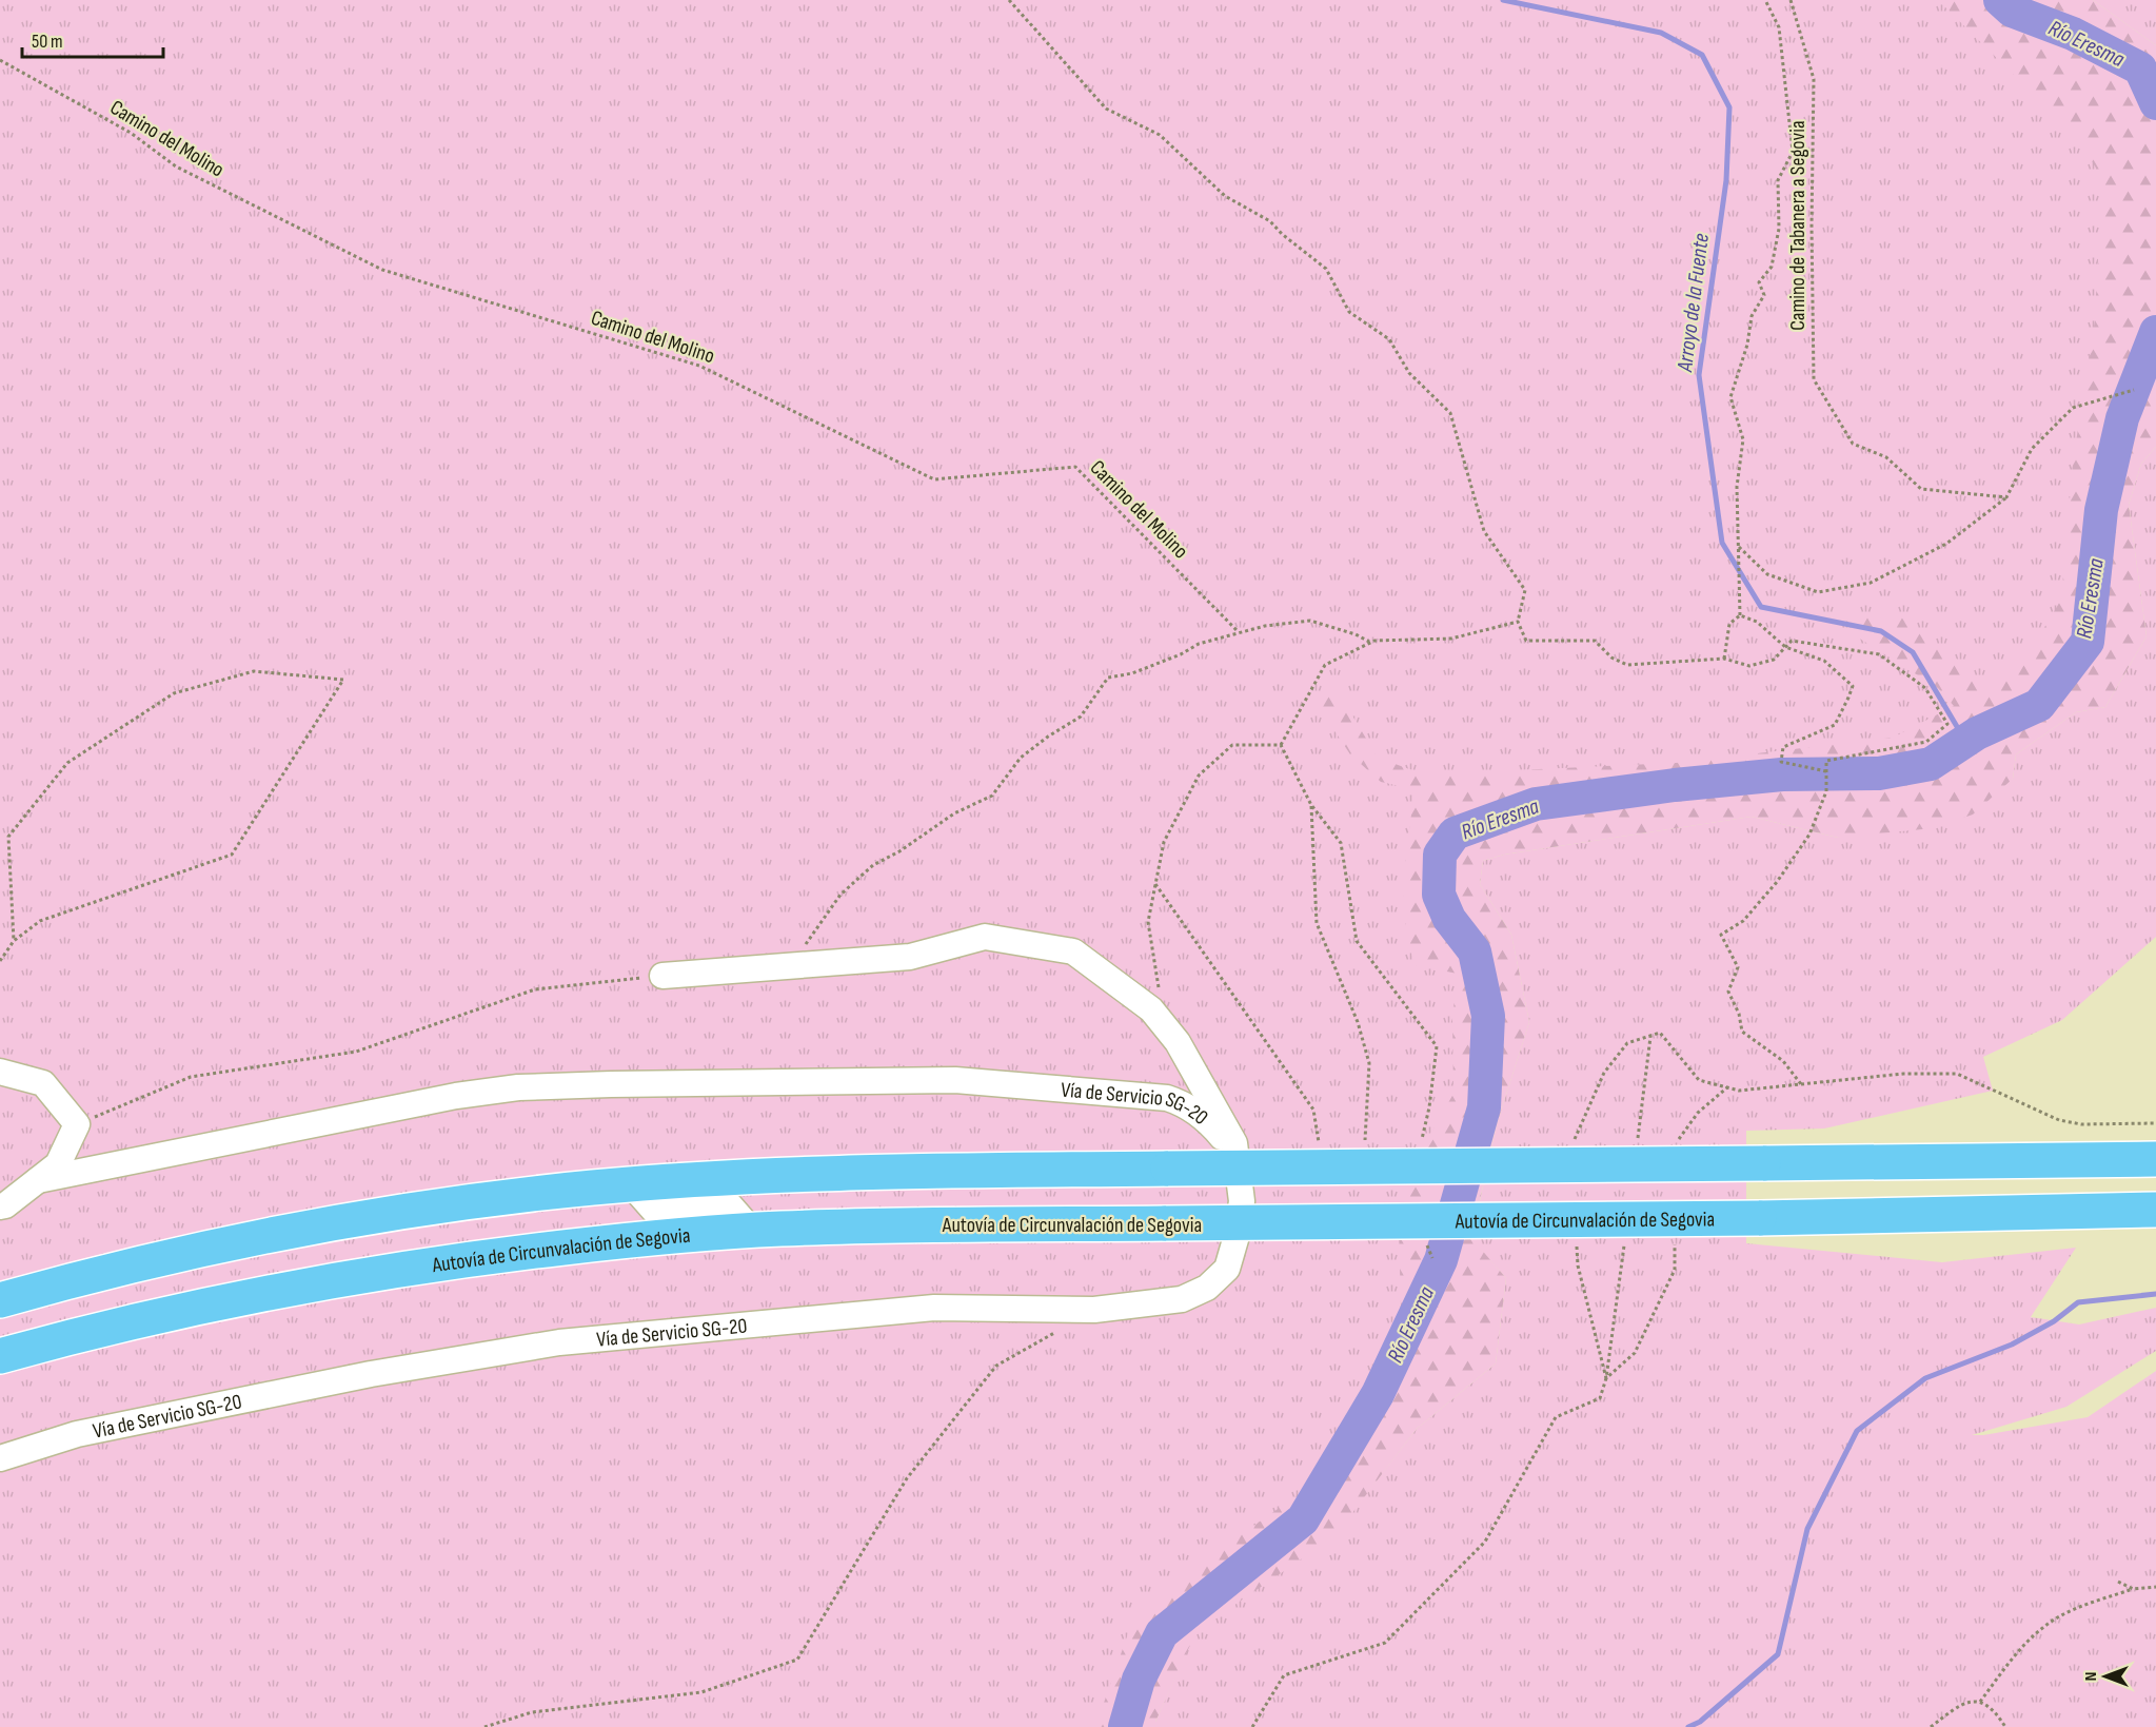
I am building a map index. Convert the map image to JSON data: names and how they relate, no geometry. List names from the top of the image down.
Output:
{
  "streets": {
    "highway": ["Autovía de Circunvalación de Segovia"],
    "street": ["Vía de Servicio SG-20"],
    "path": ["Camino del Molino", "Camino de Tabanera a Segovia"]
  },
  "water": ["Río Eresma", "Arroyo de la Fuente"],
  "scale_bar": "50 m",
  "north": "left"
}
